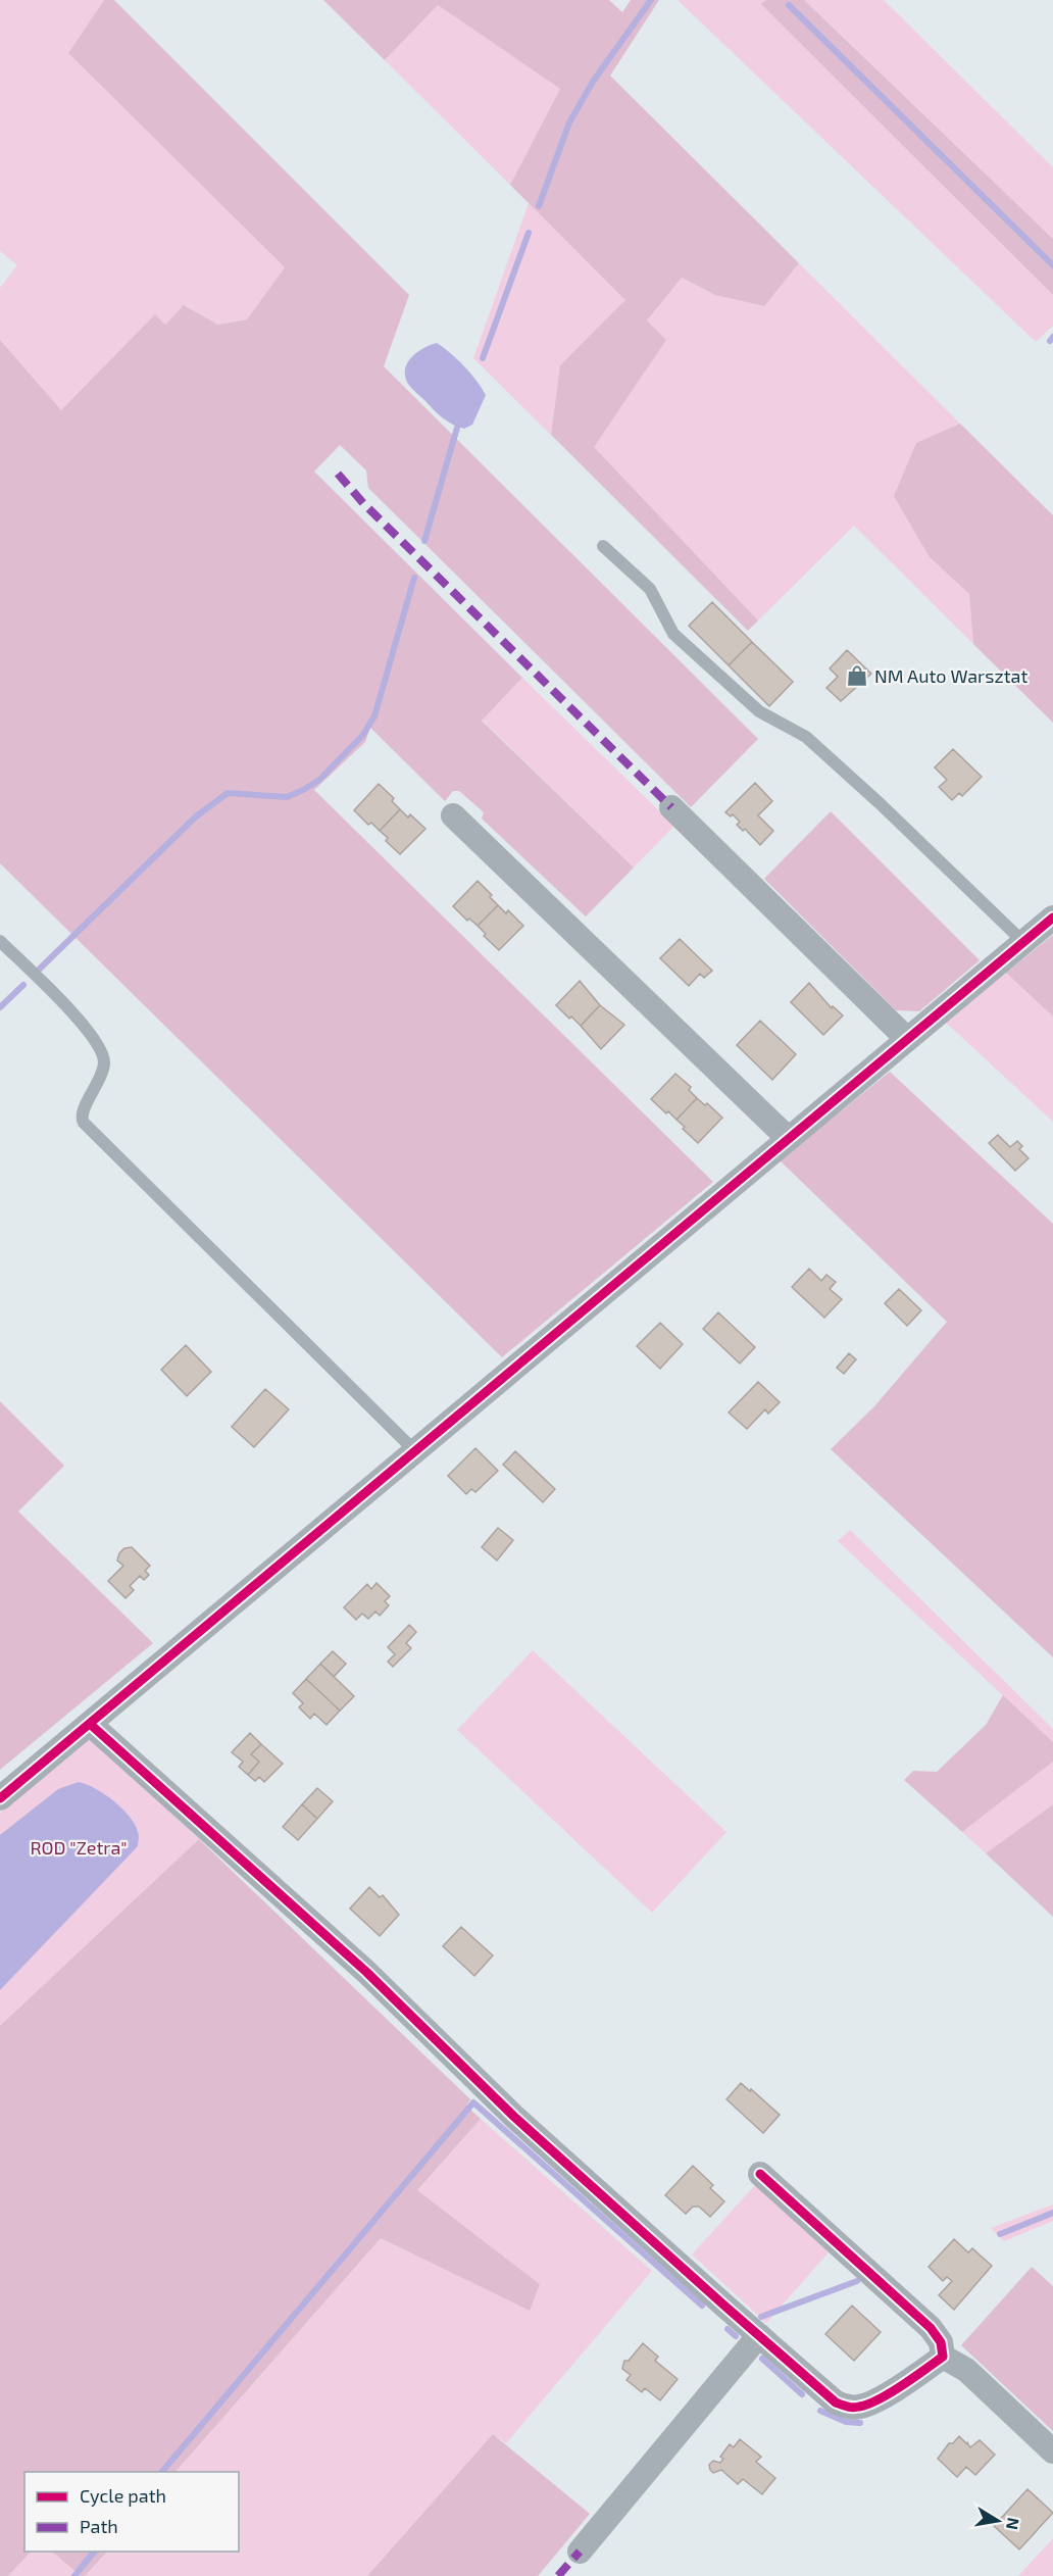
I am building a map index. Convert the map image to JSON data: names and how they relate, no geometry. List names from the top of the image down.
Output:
{
  "parks": ["ROD \"Zetra\""],
  "places": {
    "shop": ["NM Auto Warsztat"]
  },
  "legend": ["Cycle path", "Path"],
  "north": "right"
}
